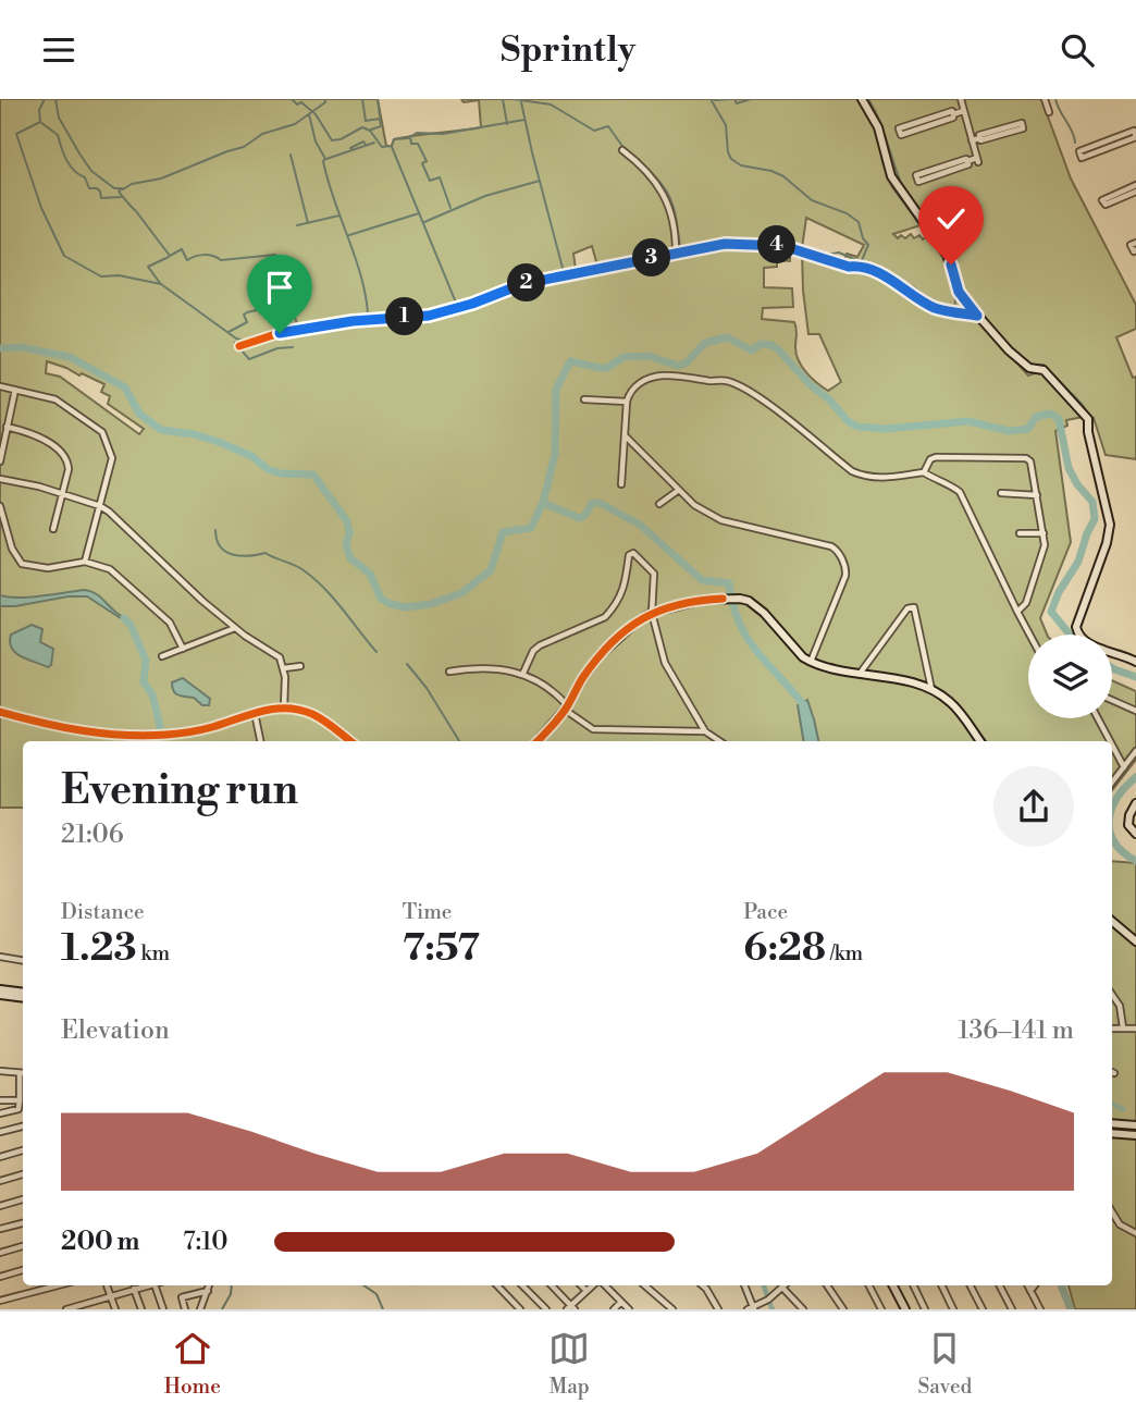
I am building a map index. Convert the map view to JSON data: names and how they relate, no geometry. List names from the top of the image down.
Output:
{
  "page": {
    "header": "Sprintly",
    "pins": [
      "4",
      "3",
      "2",
      "1"
    ],
    "heading": ["Evening run", "21:06"],
    "stats": [
      ["Distance", "1.23 km"],
      ["Time", "7:57"],
      ["Pace", "6:28 /km"]
    ],
    "chart": ["Elevation", "136–141 m"],
    "list": [
      {
        "name": "200 m",
        "note": "7:10"
      }
    ],
    "tabs": ["Home", "Map", "Saved"]
  }
}
